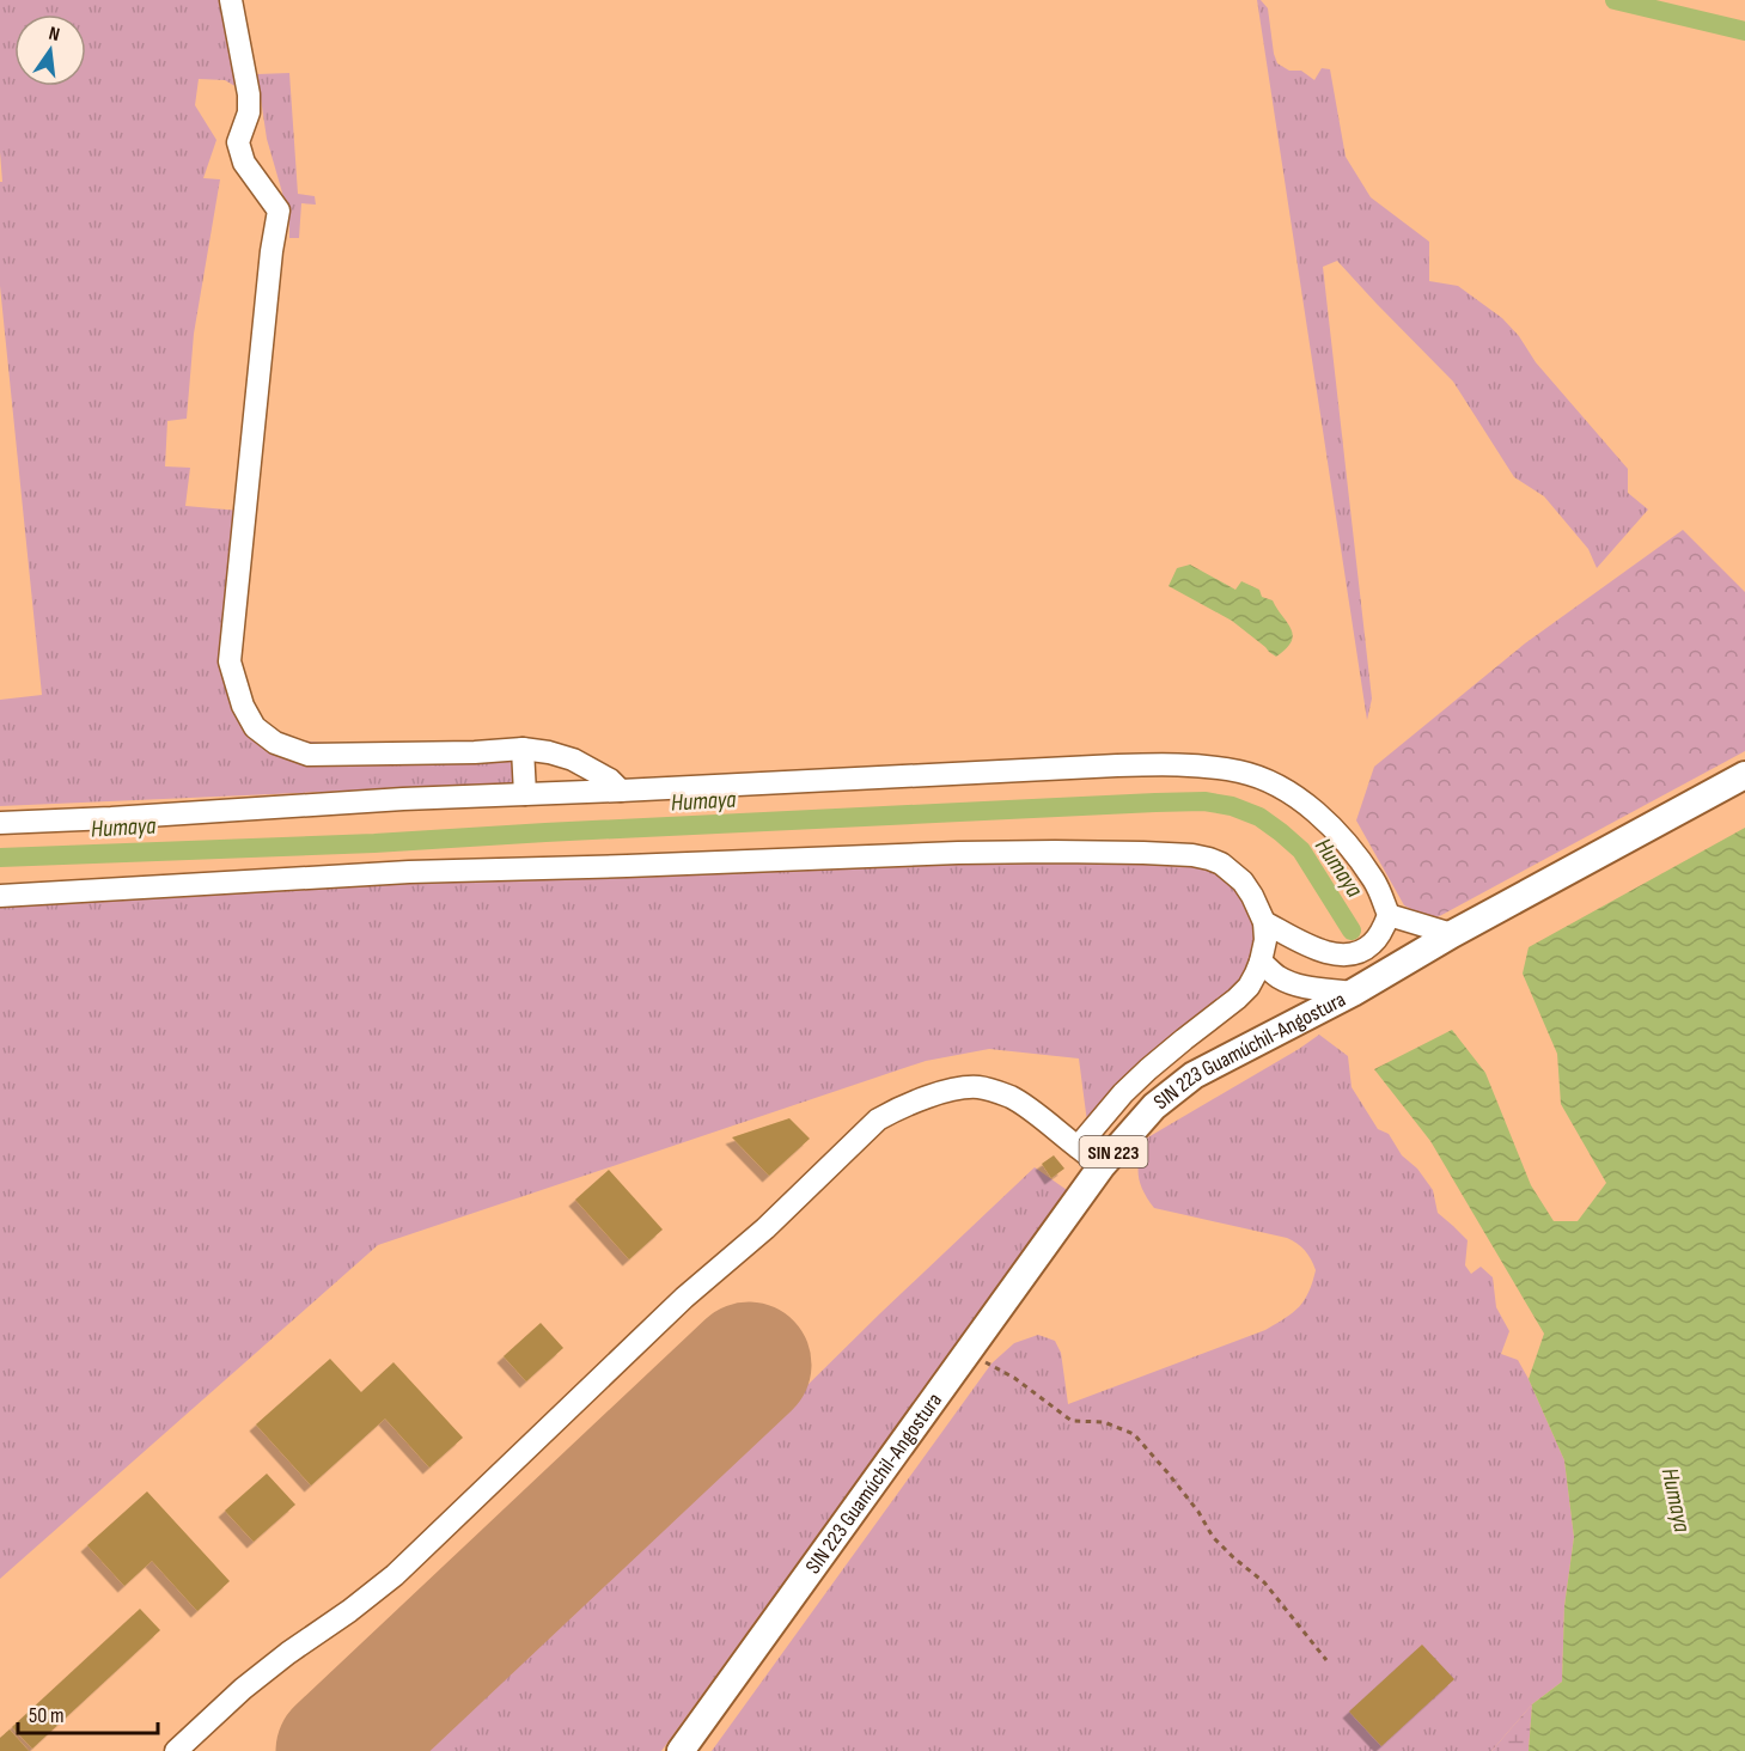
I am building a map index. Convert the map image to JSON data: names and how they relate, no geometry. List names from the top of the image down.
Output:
{
  "streets": {
    "main road": ["SIN 223 Guamúchil-Angostura", "SIN 223"]
  },
  "water": ["Humaya"],
  "scale_bar": "50 m",
  "north": "top"
}
